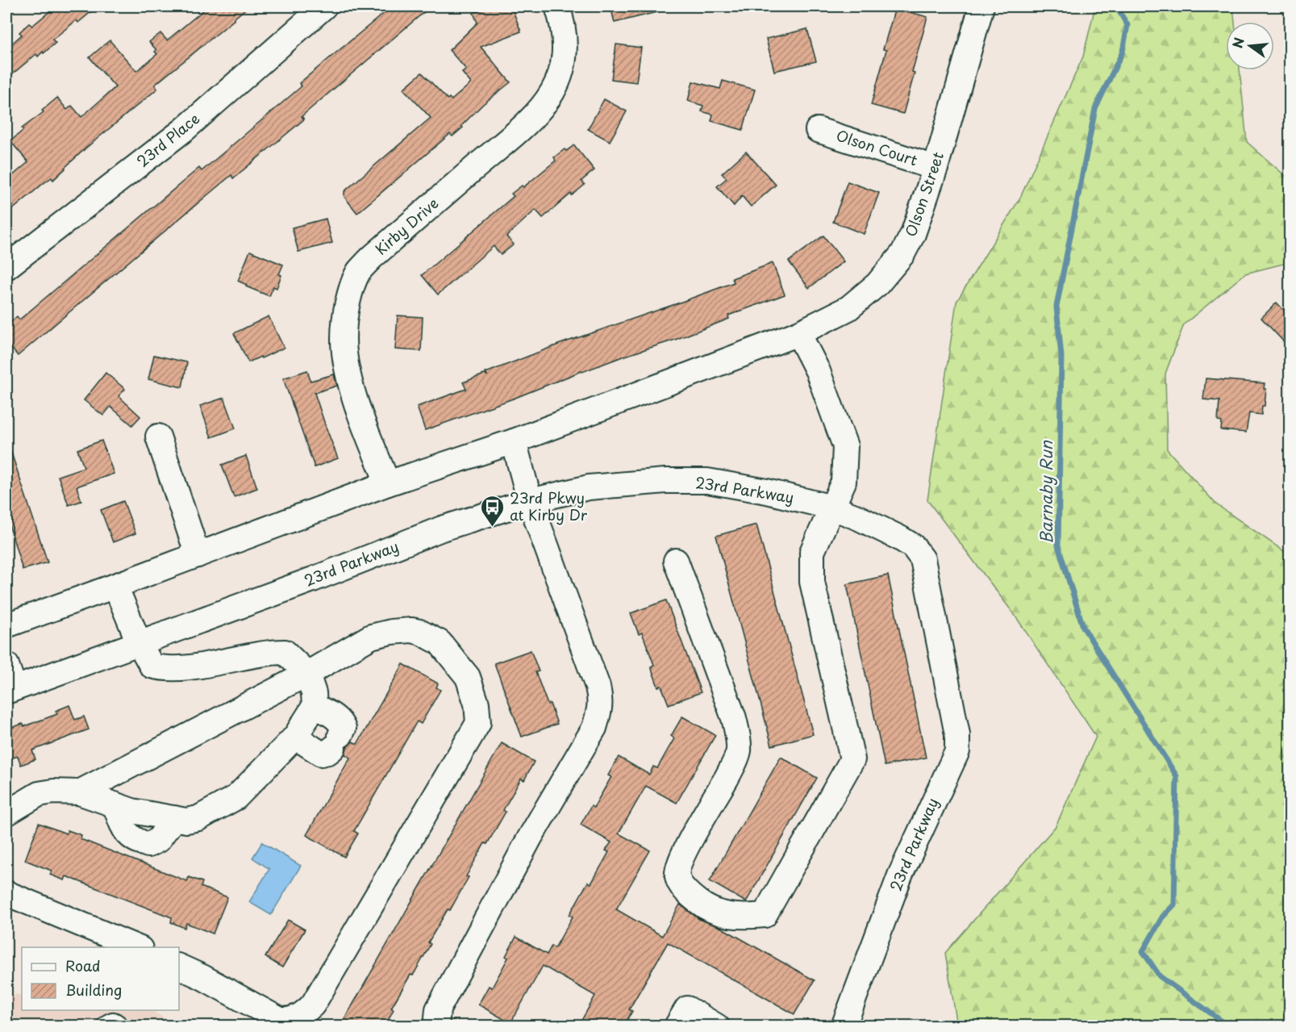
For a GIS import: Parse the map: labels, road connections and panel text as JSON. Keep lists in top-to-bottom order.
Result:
{
  "streets": {
    "street": [
      "23rd Place",
      "Olson Court",
      "Olson Street",
      "Kirby Drive",
      "23rd Parkway"
    ]
  },
  "crossings": [
    ["Olson Court", "Olson Street"]
  ],
  "water": ["Barnaby Run"],
  "places": {
    "bus stop": ["23rd Pkwy at Kirby Dr"]
  },
  "legend": ["Road", "Building"],
  "north": "left"
}
